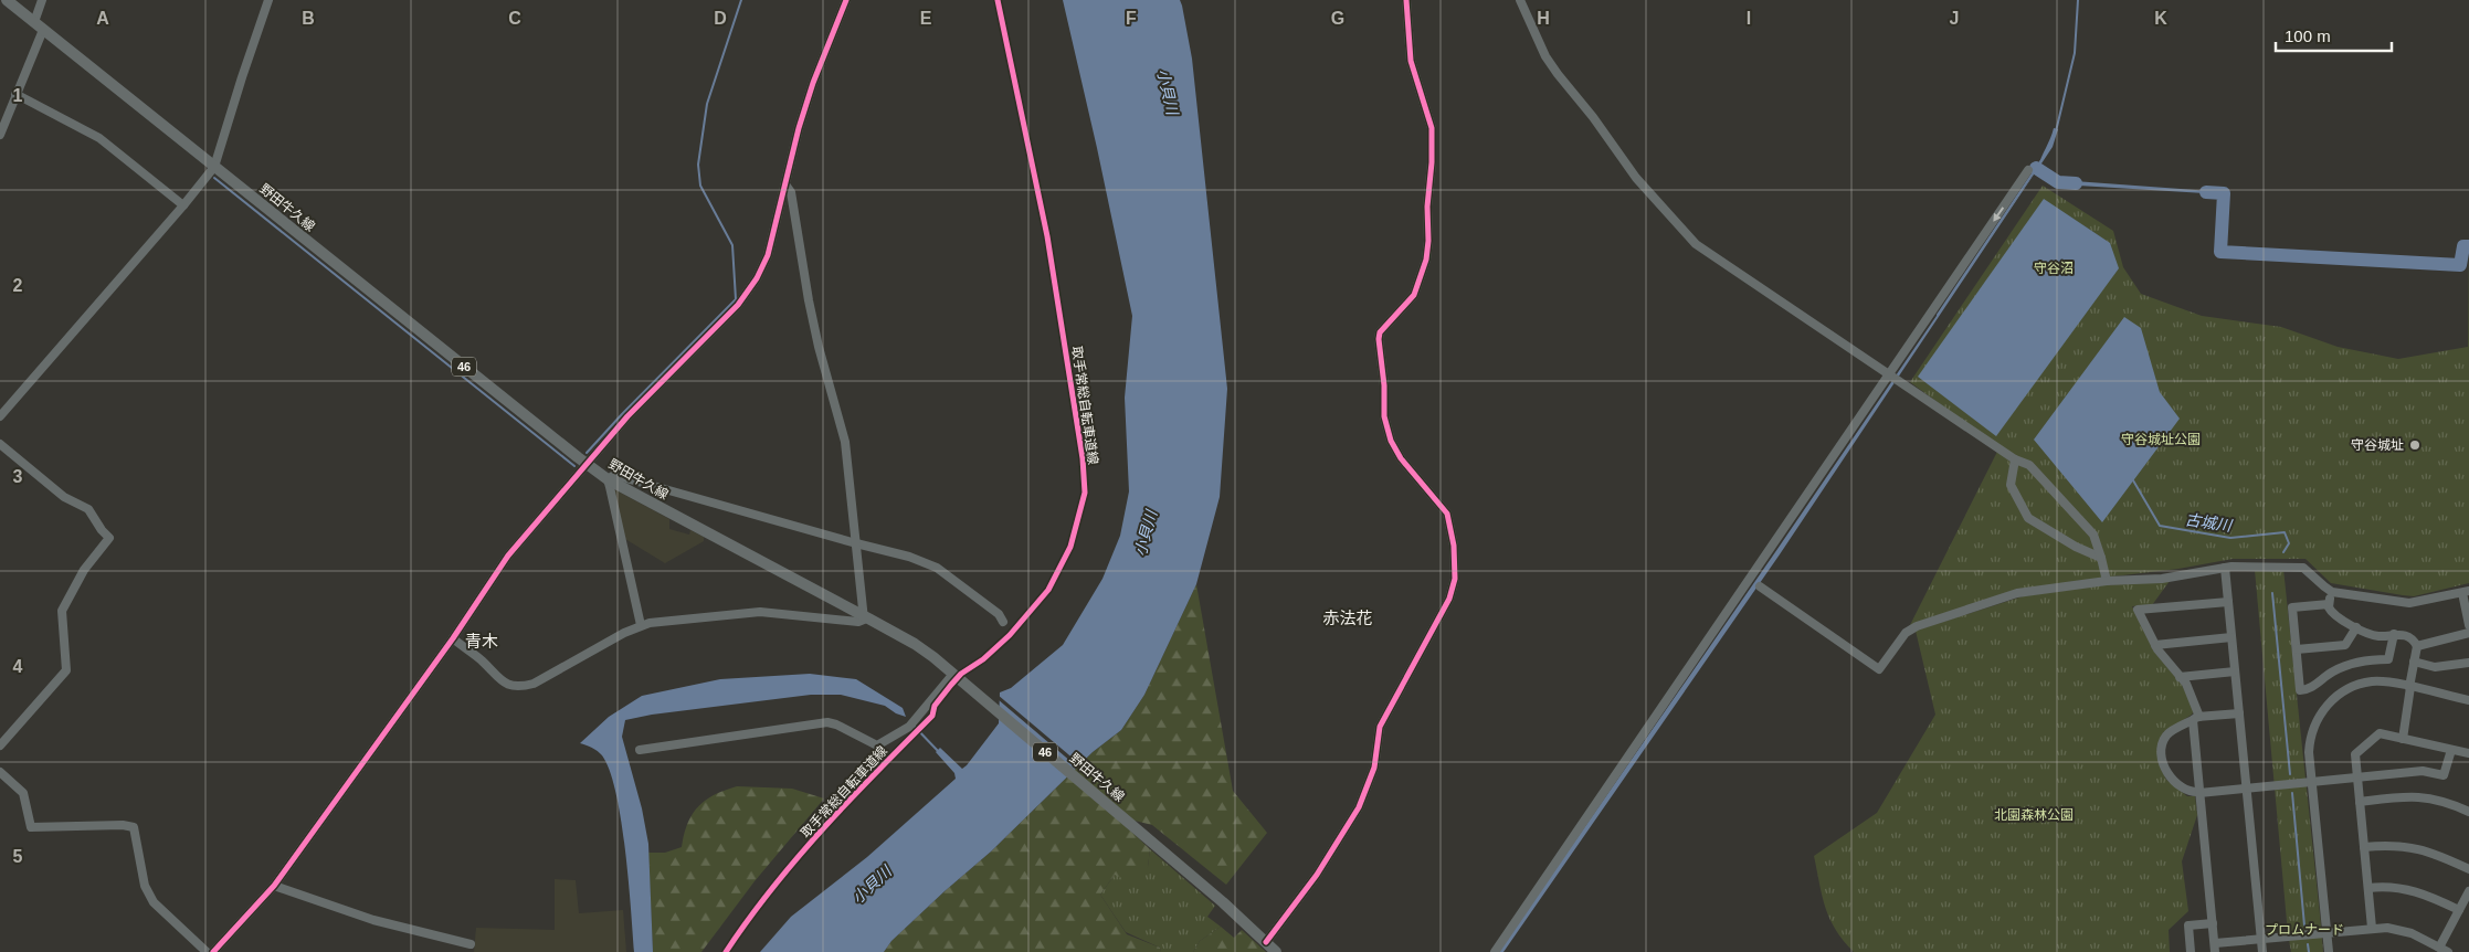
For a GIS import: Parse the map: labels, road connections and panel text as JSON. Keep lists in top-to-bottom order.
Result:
{
  "streets": {
    "main road": ["野田牛久線", "46"],
    "cycle path": ["取手常総自転車道線"]
  },
  "districts": ["赤法花", "青木"],
  "water": ["小貝川", "古城川"],
  "parks": [
    "守谷沼",
    "守谷城址公園",
    "北園森林公園",
    "プロムナード"
  ],
  "places": ["守谷城址"],
  "scale_bar": "100 m",
  "grid": {
    "columns": [
      "A",
      "B",
      "C",
      "D",
      "E",
      "F",
      "G",
      "H",
      "I",
      "J",
      "K"
    ],
    "rows": [
      "1",
      "2",
      "3",
      "4",
      "5"
    ]
  }
}
